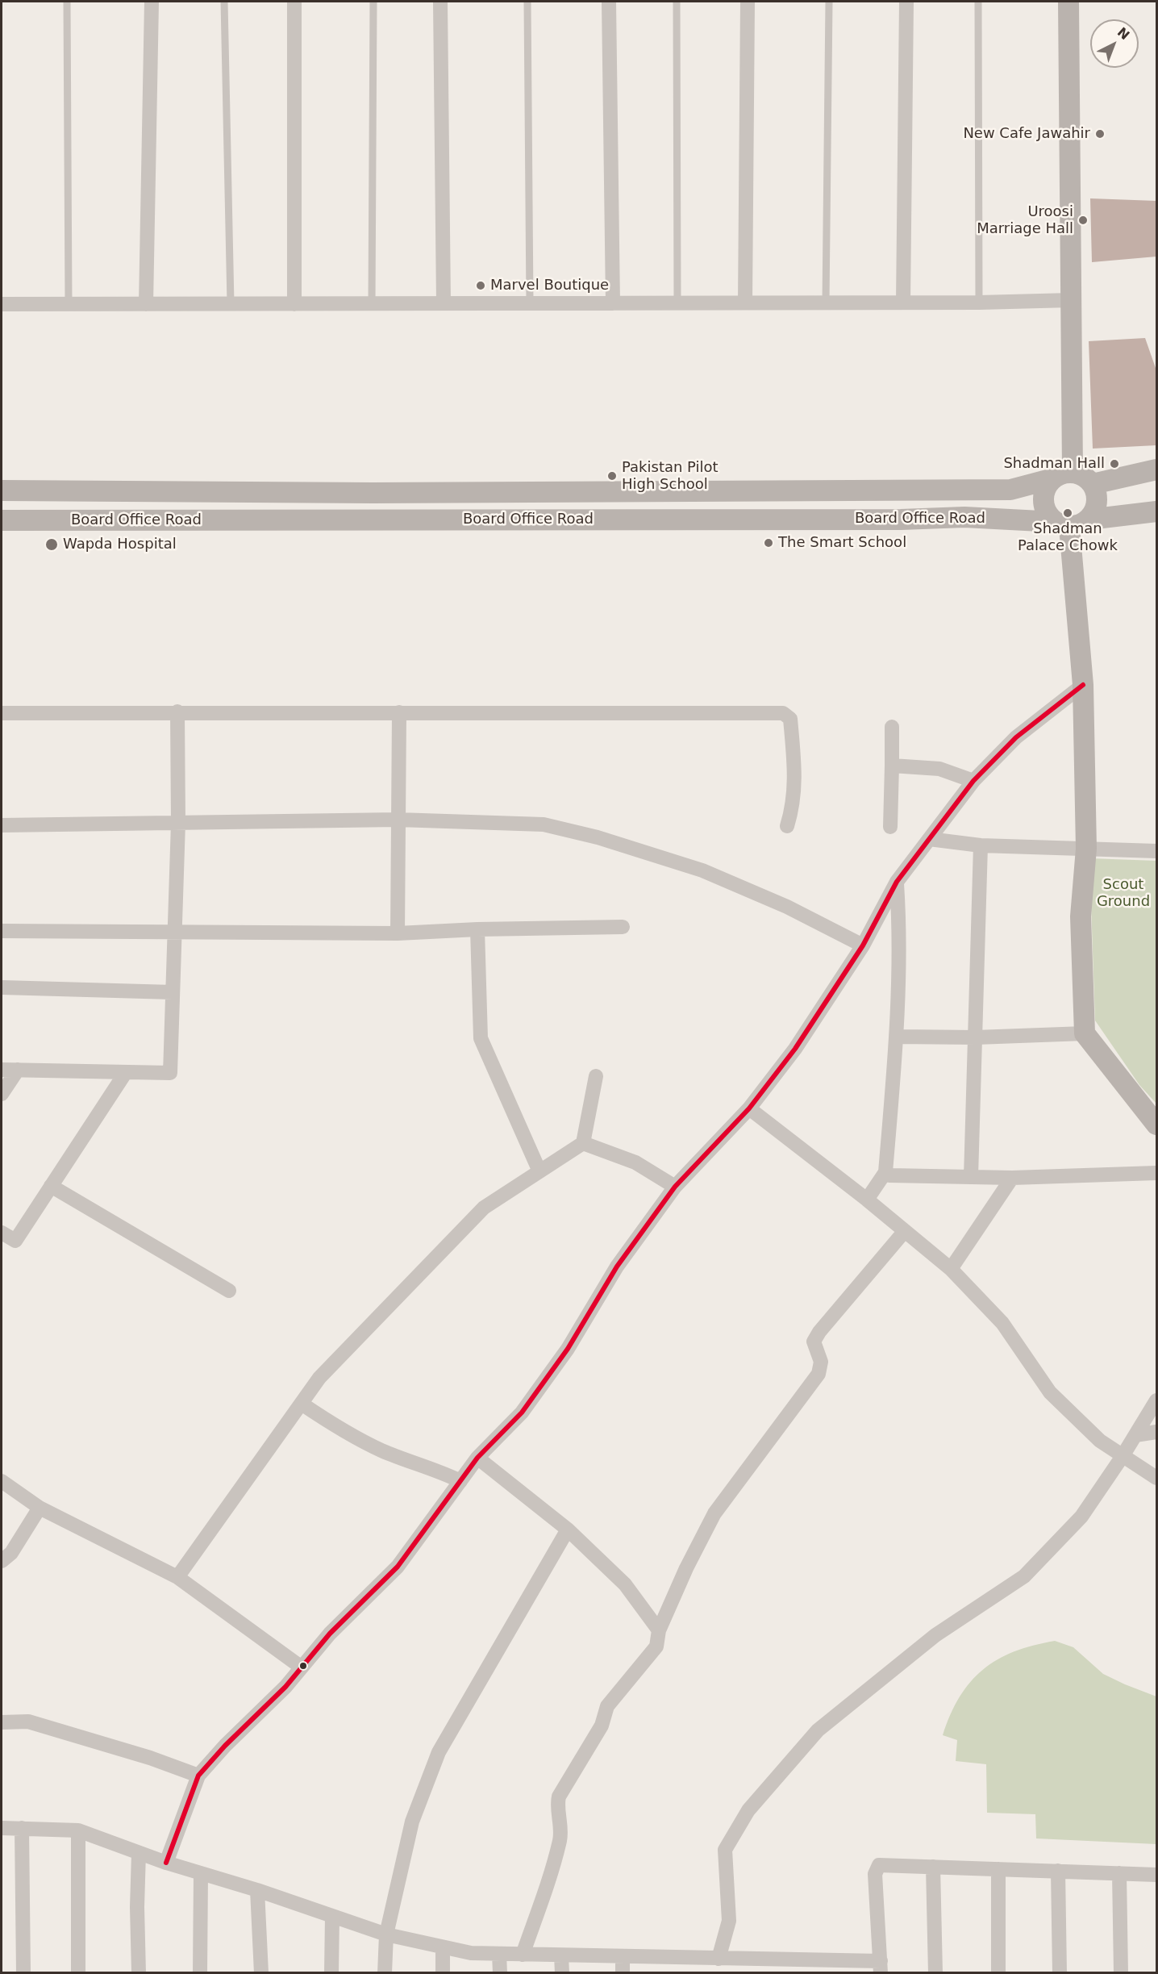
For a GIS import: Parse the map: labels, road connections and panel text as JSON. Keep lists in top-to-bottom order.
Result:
{
  "streets": {
    "street": ["Board Office Road"]
  },
  "parks": ["Scout Ground"],
  "places": [
    "New Cafe Jawahir",
    "Uroosi Marriage Hall",
    "Marvel Boutique",
    "Shadman Hall",
    "Pakistan Pilot High School",
    "Shadman Palace Chowk",
    "The Smart School",
    "Wapda Hospital"
  ],
  "north": "top right"
}
